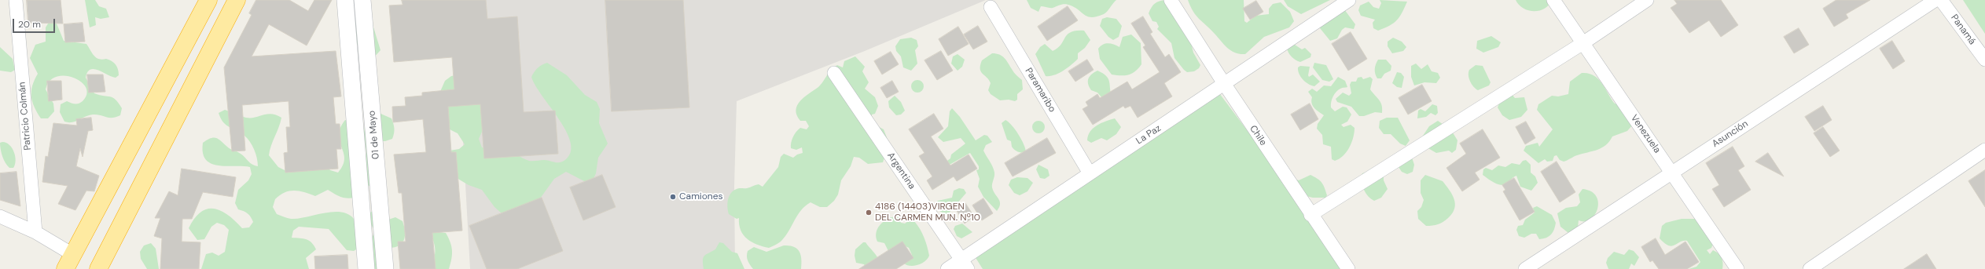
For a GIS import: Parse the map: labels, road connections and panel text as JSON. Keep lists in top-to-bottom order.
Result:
{
  "streets": {
    "street": [
      "Panamá",
      "Paramaribo",
      "Patricio Colmán",
      "Venezuela",
      "Asunción",
      "01 de Mayo",
      "La Paz",
      "Chile",
      "Argentina"
    ]
  },
  "crossings": [
    ["Paramaribo", "La Paz"],
    ["Venezuela", "Asunción"],
    ["La Paz", "Chile"],
    ["La Paz", "Argentina"]
  ],
  "places": ["Camiones", "4186 (14403)VIRGEN DEL CARMEN MUN. Nº10"],
  "scale_bar": "20 m"
}
